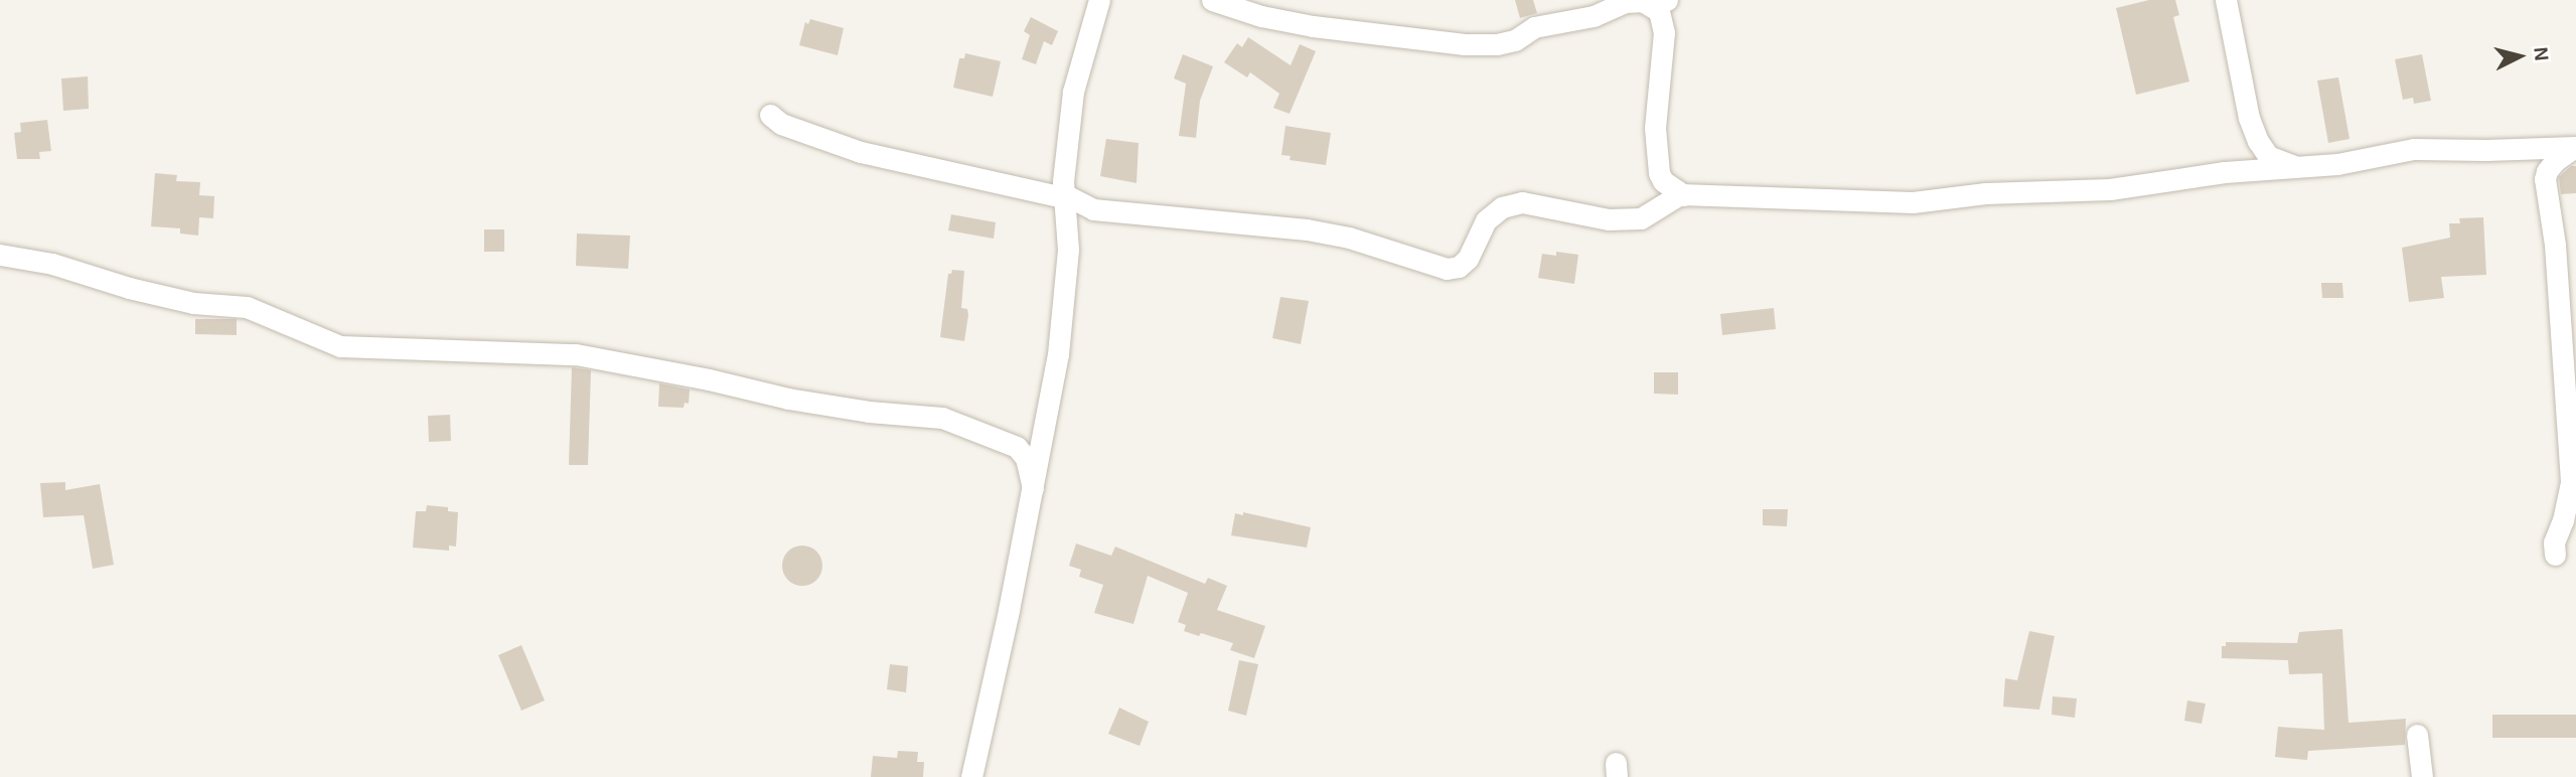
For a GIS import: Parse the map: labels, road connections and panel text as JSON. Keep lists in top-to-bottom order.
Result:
{
  "north": "right"
}
